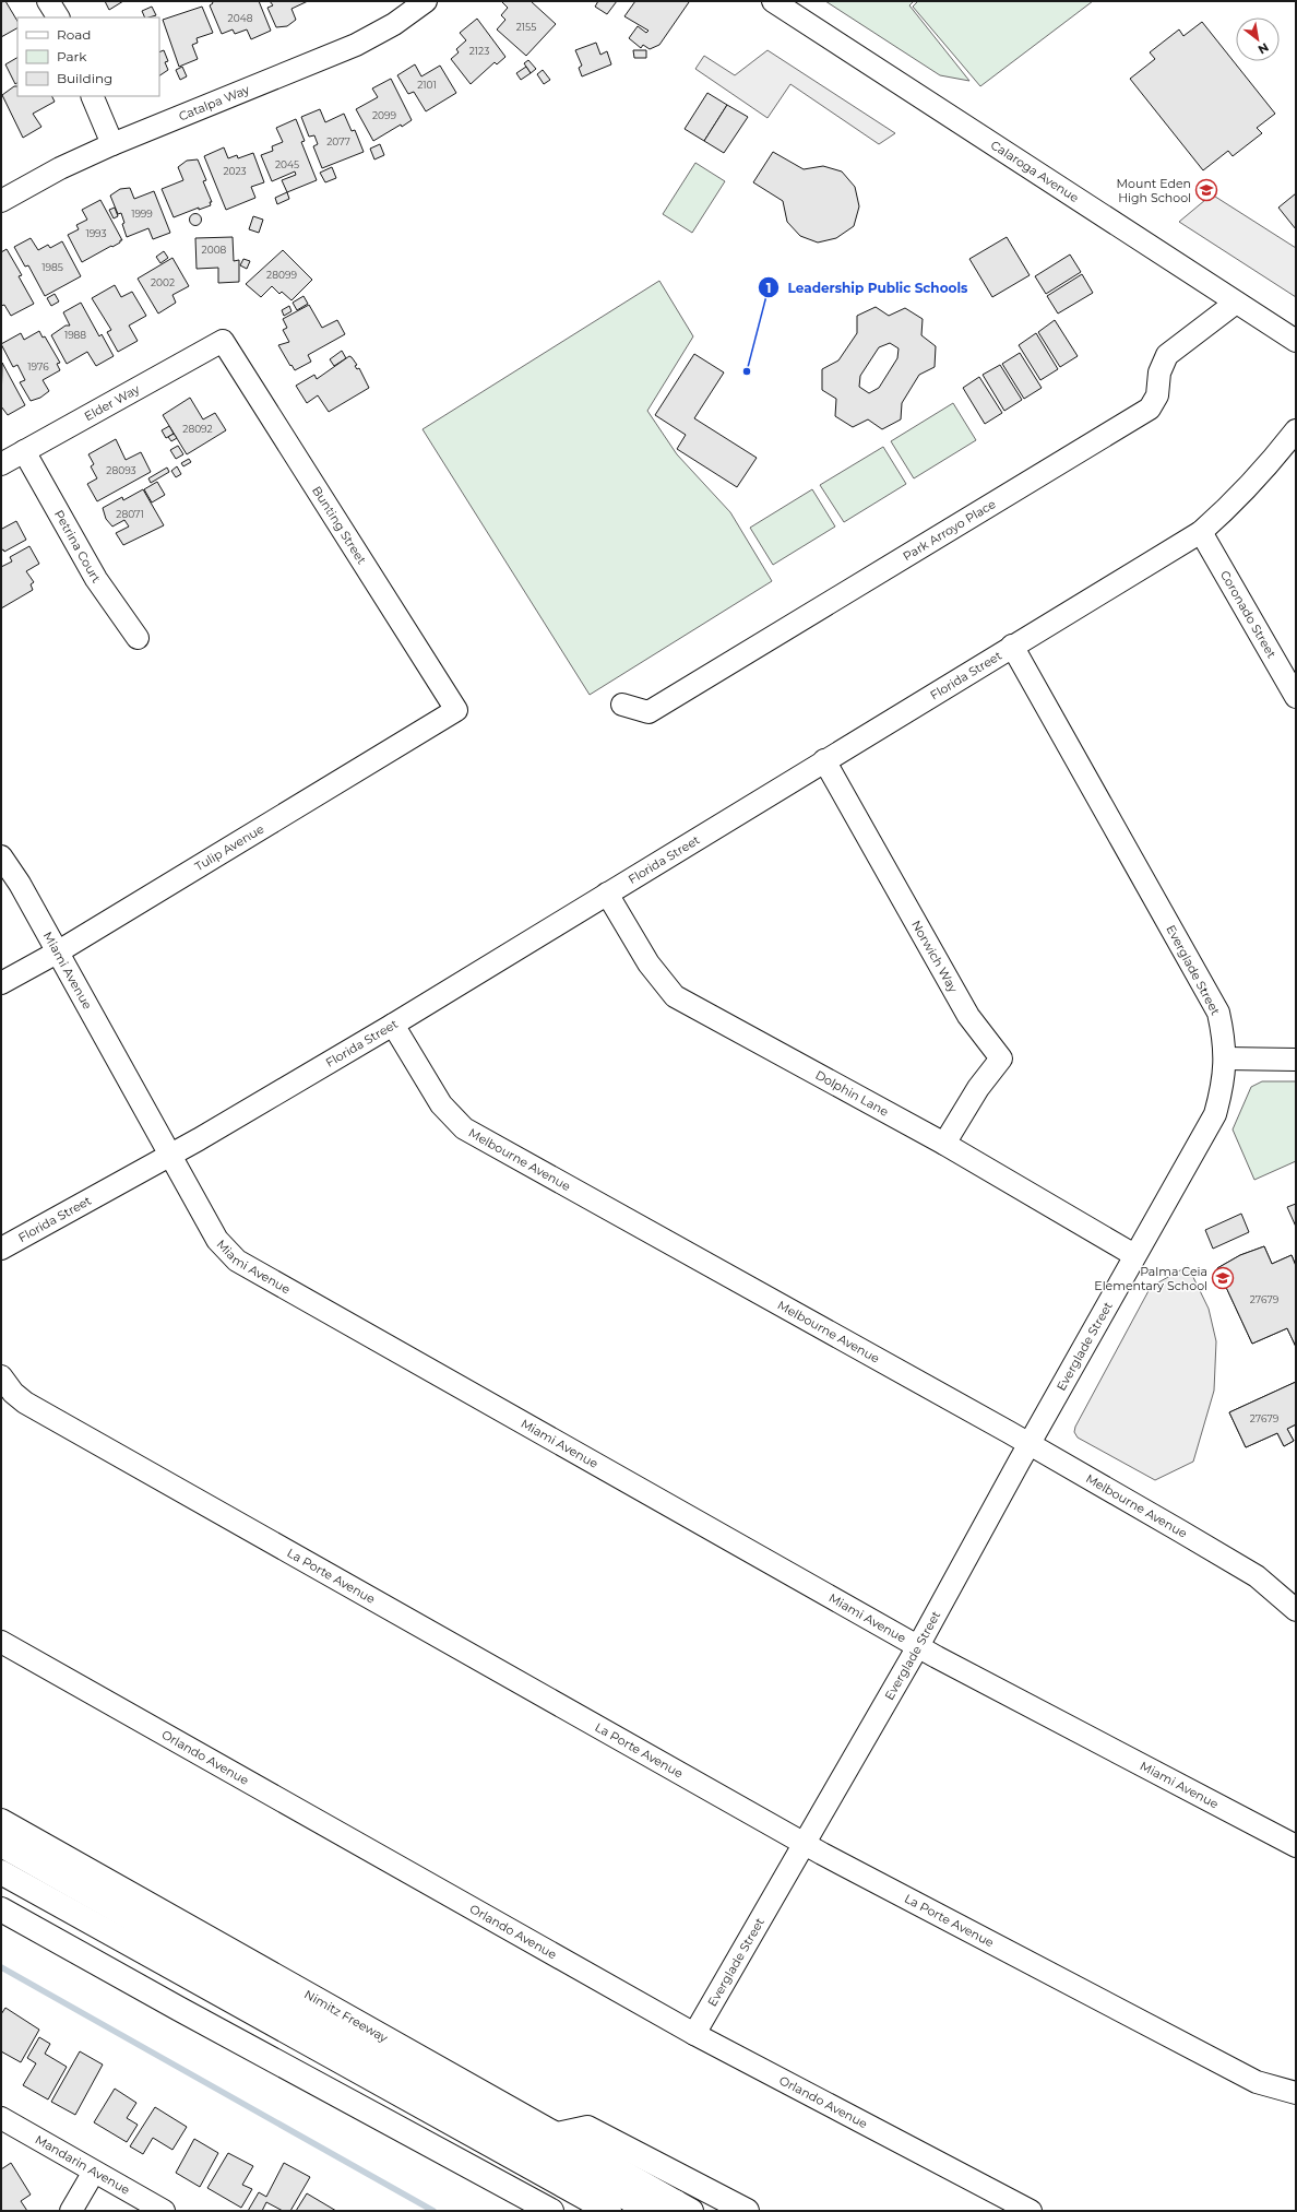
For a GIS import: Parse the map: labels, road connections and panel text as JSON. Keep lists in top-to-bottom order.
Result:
{
  "streets": {
    "highway": ["Nimitz Freeway"],
    "street": [
      "Catalpa Way",
      "Calaroga Avenue",
      "Elder Way",
      "Bunting Street",
      "Park Arroyo Place",
      "Petrina Court",
      "Coronado Street",
      "Florida Street",
      "Tulip Avenue",
      "Norwich Way",
      "Everglade Street",
      "Miami Avenue",
      "Dolphin Lane",
      "Melbourne Avenue",
      "La Porte Avenue",
      "Orlando Avenue",
      "Mandarin Avenue"
    ]
  },
  "crossings": [
    ["Calaroga Avenue", "Park Arroyo Place"],
    ["Elder Way", "Bunting Street"],
    ["Elder Way", "Petrina Court"],
    ["Bunting Street", "Tulip Avenue"],
    ["Coronado Street", "Florida Street"],
    ["Florida Street", "Norwich Way"],
    ["Florida Street", "Everglade Street"],
    ["Florida Street", "Miami Avenue"],
    ["Florida Street", "Dolphin Lane"],
    ["Florida Street", "Melbourne Avenue"],
    ["Tulip Avenue", "Miami Avenue"],
    ["Norwich Way", "Dolphin Lane"],
    ["Everglade Street", "Miami Avenue"],
    ["Everglade Street", "Dolphin Lane"],
    ["Everglade Street", "Melbourne Avenue"],
    ["Everglade Street", "La Porte Avenue"],
    ["Everglade Street", "Orlando Avenue"]
  ],
  "places": {
    "school or university": ["Mount Eden High School", "Palma Ceia Elementary School"],
    "other": ["Leadership Public Schools"]
  },
  "house_numbers": [
    "2048",
    "2155",
    "2123",
    "2101",
    "2099",
    "2077",
    "2045",
    "2023",
    "1999",
    "1993",
    "2008",
    "1985",
    "28099",
    "2002",
    "1988",
    "1976",
    "28092",
    "28093",
    "28071",
    "27679",
    "27679"
  ],
  "legend": ["Road", "Park", "Building"],
  "north": "bottom right"
}
